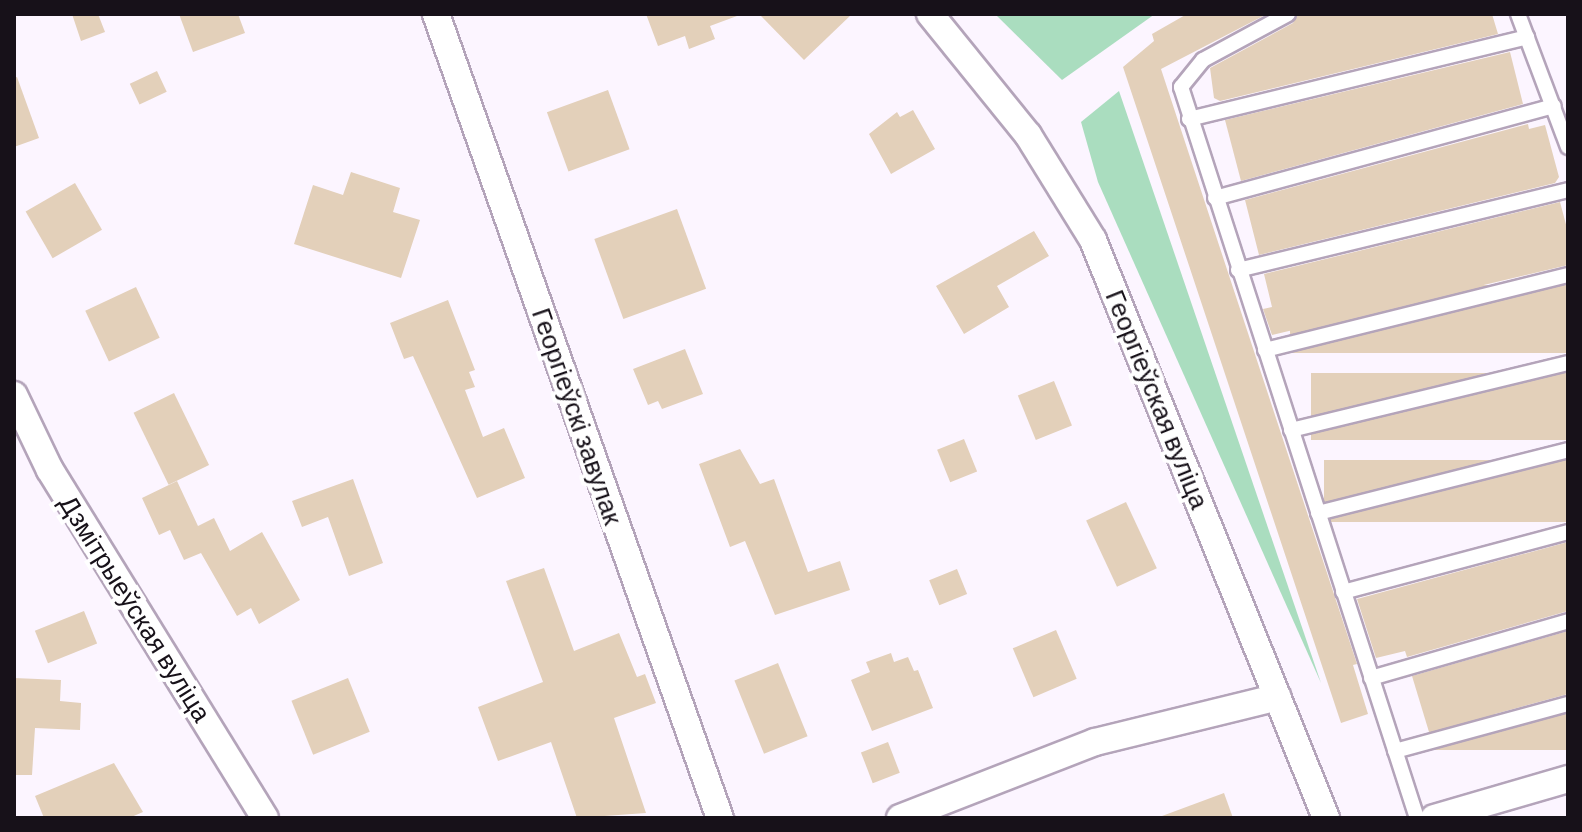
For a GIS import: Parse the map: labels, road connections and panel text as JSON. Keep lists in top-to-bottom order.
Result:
{
  "streets": {
    "street": ["Георгіеўская вуліца", "Георгіеўскі завулак", "Дзмітрыеўская вуліца"]
  }
}
